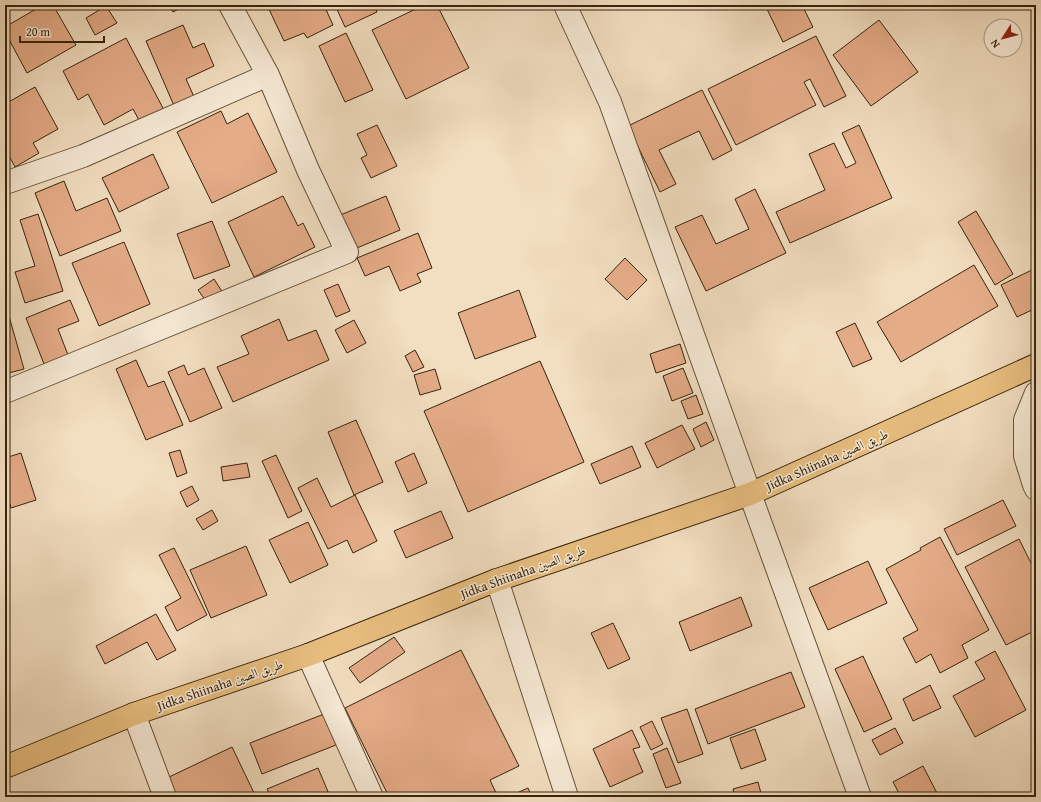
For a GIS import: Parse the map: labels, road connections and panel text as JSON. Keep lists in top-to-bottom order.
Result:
{
  "streets": {
    "main road": ["Jidka Shiinaha طريق الصين"]
  },
  "scale_bar": "20 m",
  "north": "bottom left"
}
